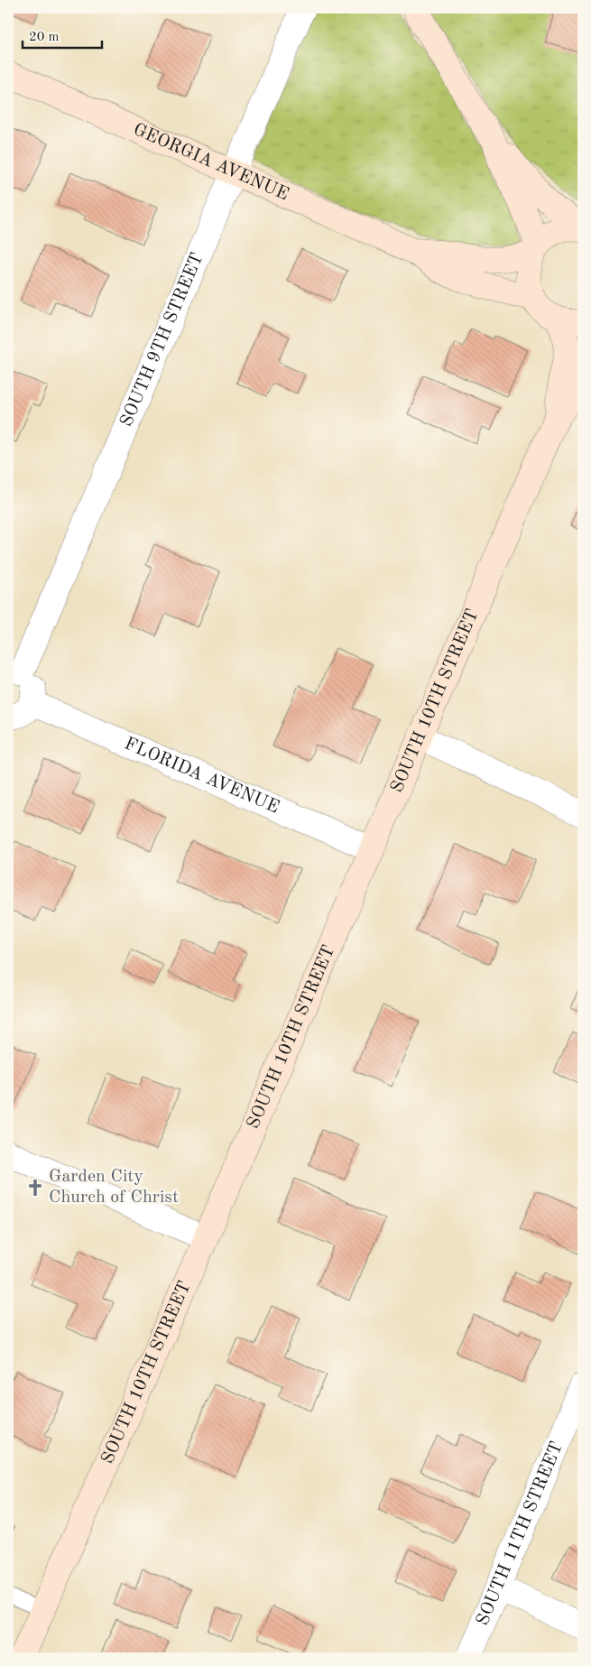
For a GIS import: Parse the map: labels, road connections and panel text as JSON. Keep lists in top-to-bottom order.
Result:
{
  "streets": {
    "street": [
      "GEORGIA AVENUE",
      "SOUTH 9TH STREET",
      "SOUTH 10TH STREET",
      "FLORIDA AVENUE",
      "SOUTH 11TH STREET"
    ]
  },
  "crossings": [
    ["GEORGIA AVENUE", "SOUTH 9TH STREET"],
    ["SOUTH 10TH STREET", "FLORIDA AVENUE"]
  ],
  "places": {
    "church": ["Garden City Church of Christ"]
  },
  "scale_bar": "20 m"
}
